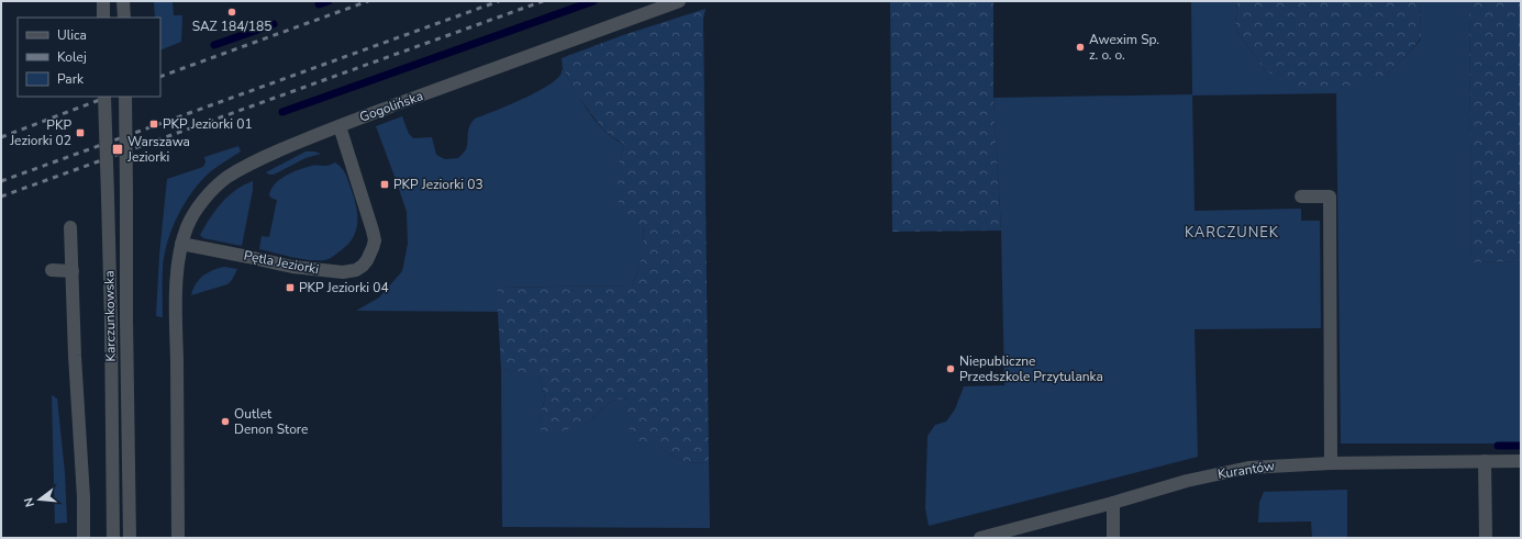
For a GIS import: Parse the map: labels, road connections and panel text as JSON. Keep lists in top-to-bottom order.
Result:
{
  "streets": {
    "street": [
      "Gogolińska",
      "Pętla Jeziorki",
      "Karczunkowska",
      "Kurantów"
    ]
  },
  "crossings": [
    ["Gogolińska", "Pętla Jeziorki"]
  ],
  "districts": ["KARCZUNEK"],
  "places": {
    "other": [
      "SAZ 184/185",
      "Awexim Sp. z. o. o.",
      "Niepubliczne Przedszkole Przytulanka",
      "Outlet Denon Store"
    ],
    "transit": [
      "PKP Jeziorki 01",
      "PKP Jeziorki 02",
      "Warszawa Jeziorki",
      "PKP Jeziorki 03",
      "PKP Jeziorki 04"
    ]
  },
  "legend": ["Ulica", "Kolej", "Park"],
  "north": "left"
}
